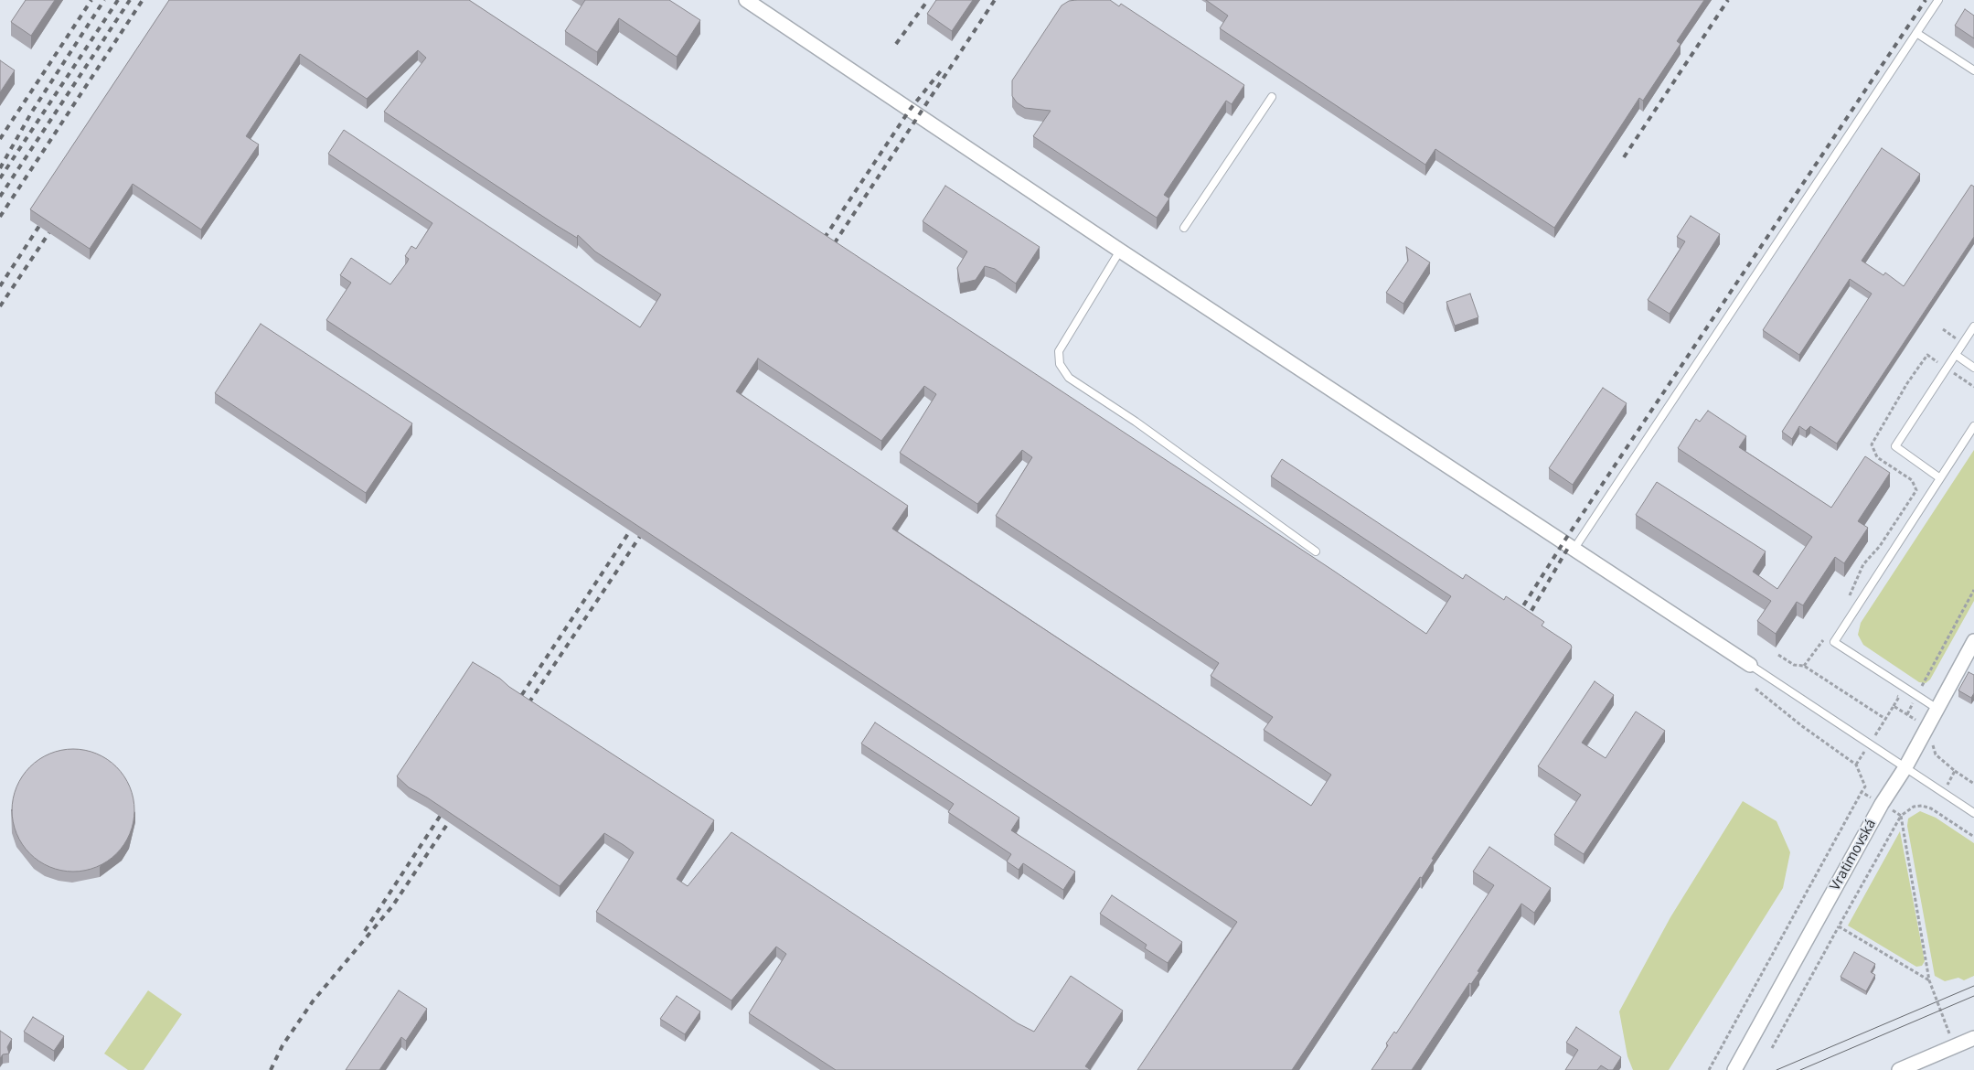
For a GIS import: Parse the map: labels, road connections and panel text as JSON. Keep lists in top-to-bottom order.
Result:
{
  "streets": {
    "street": ["Vratimovská"]
  }
}
